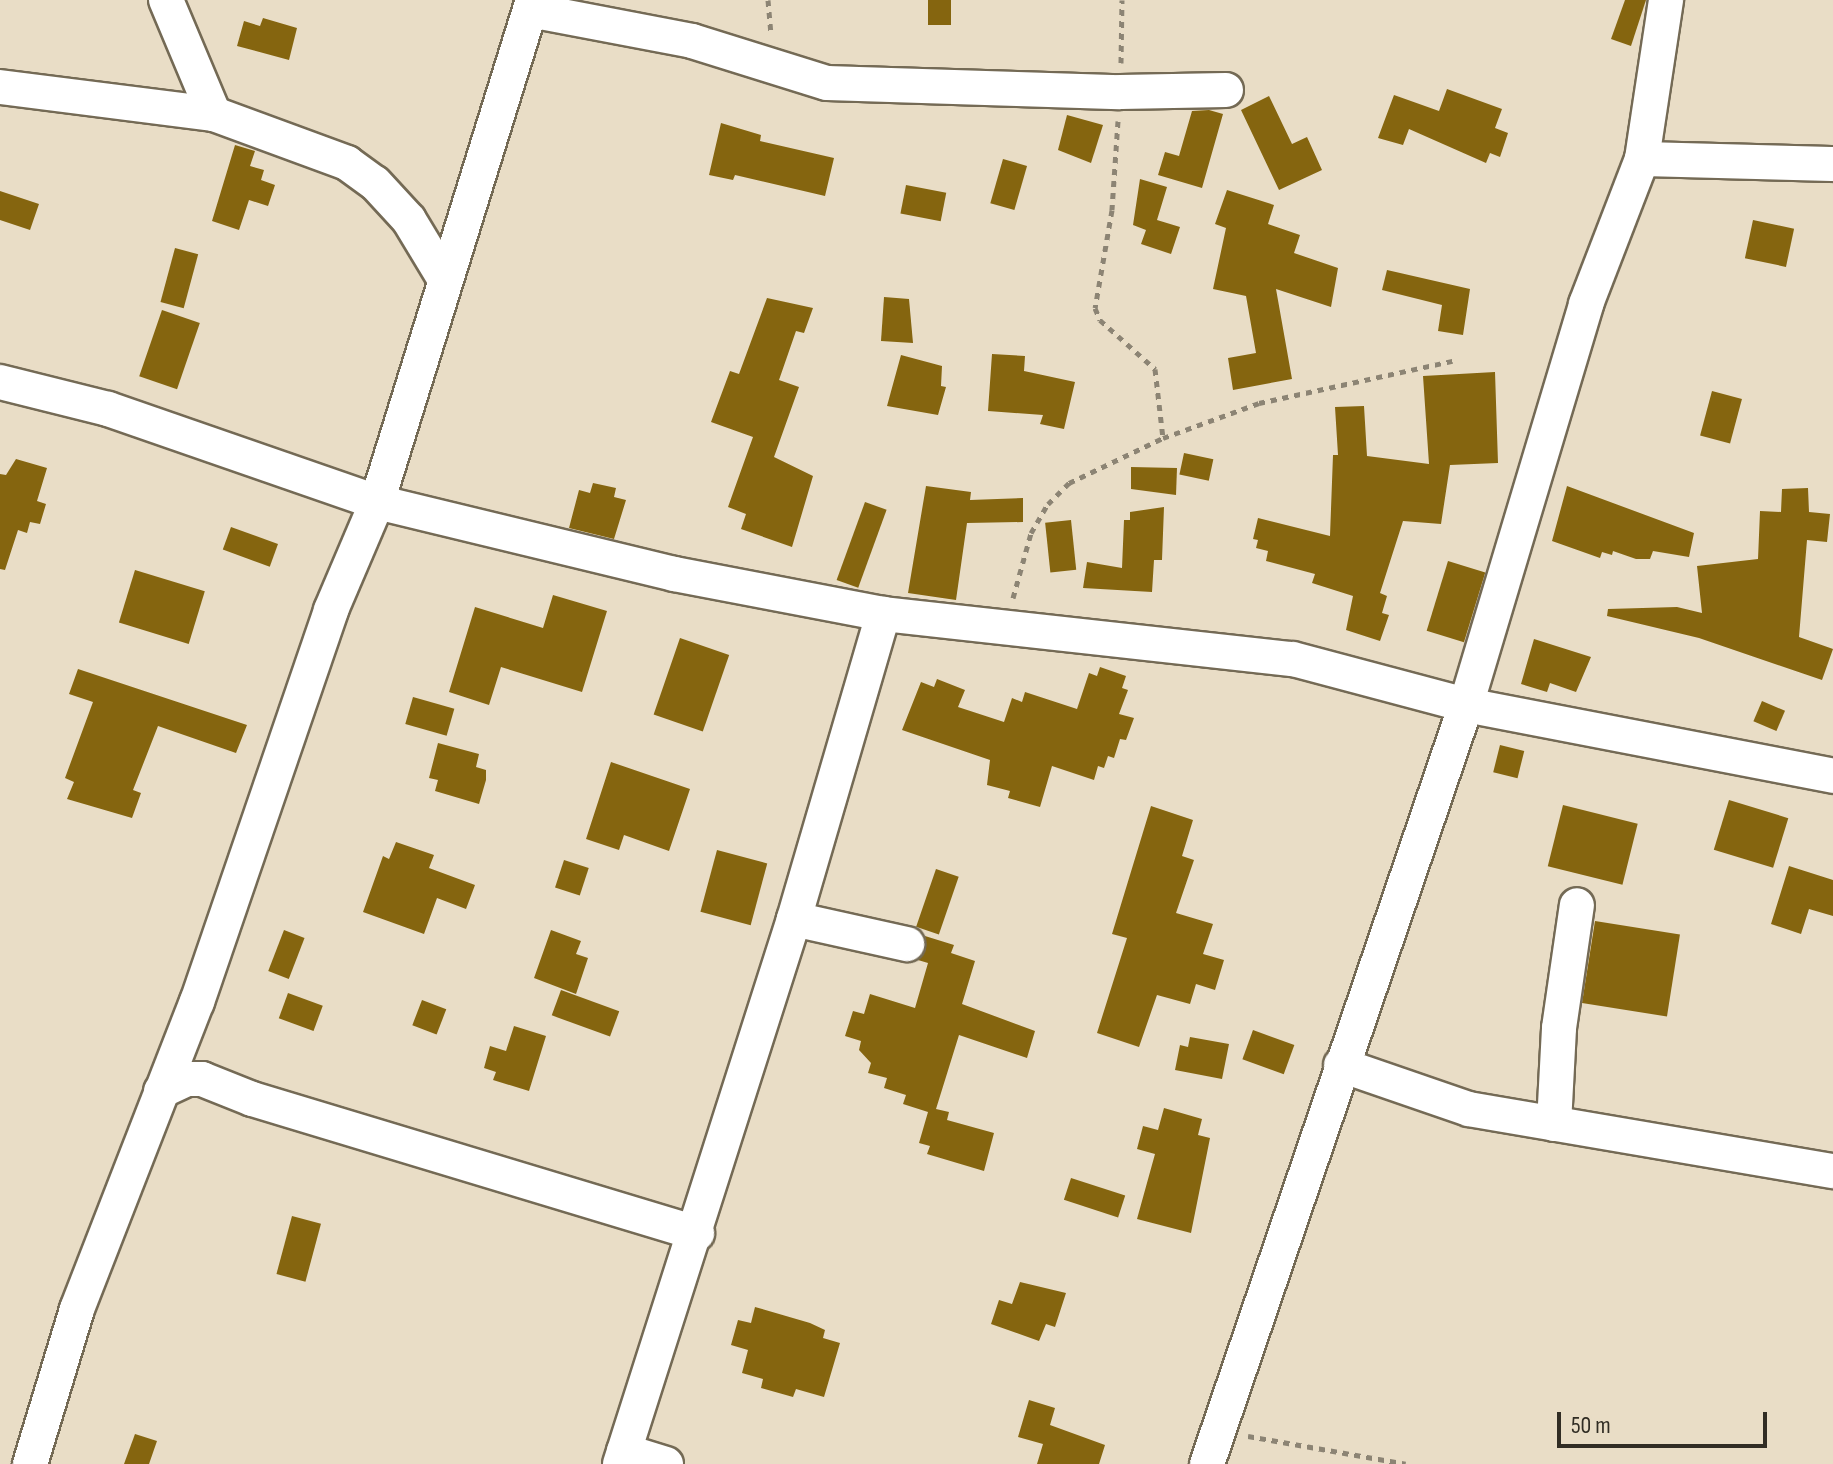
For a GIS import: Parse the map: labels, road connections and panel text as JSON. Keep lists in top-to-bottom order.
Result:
{
  "scale_bar": "50 m"
}
